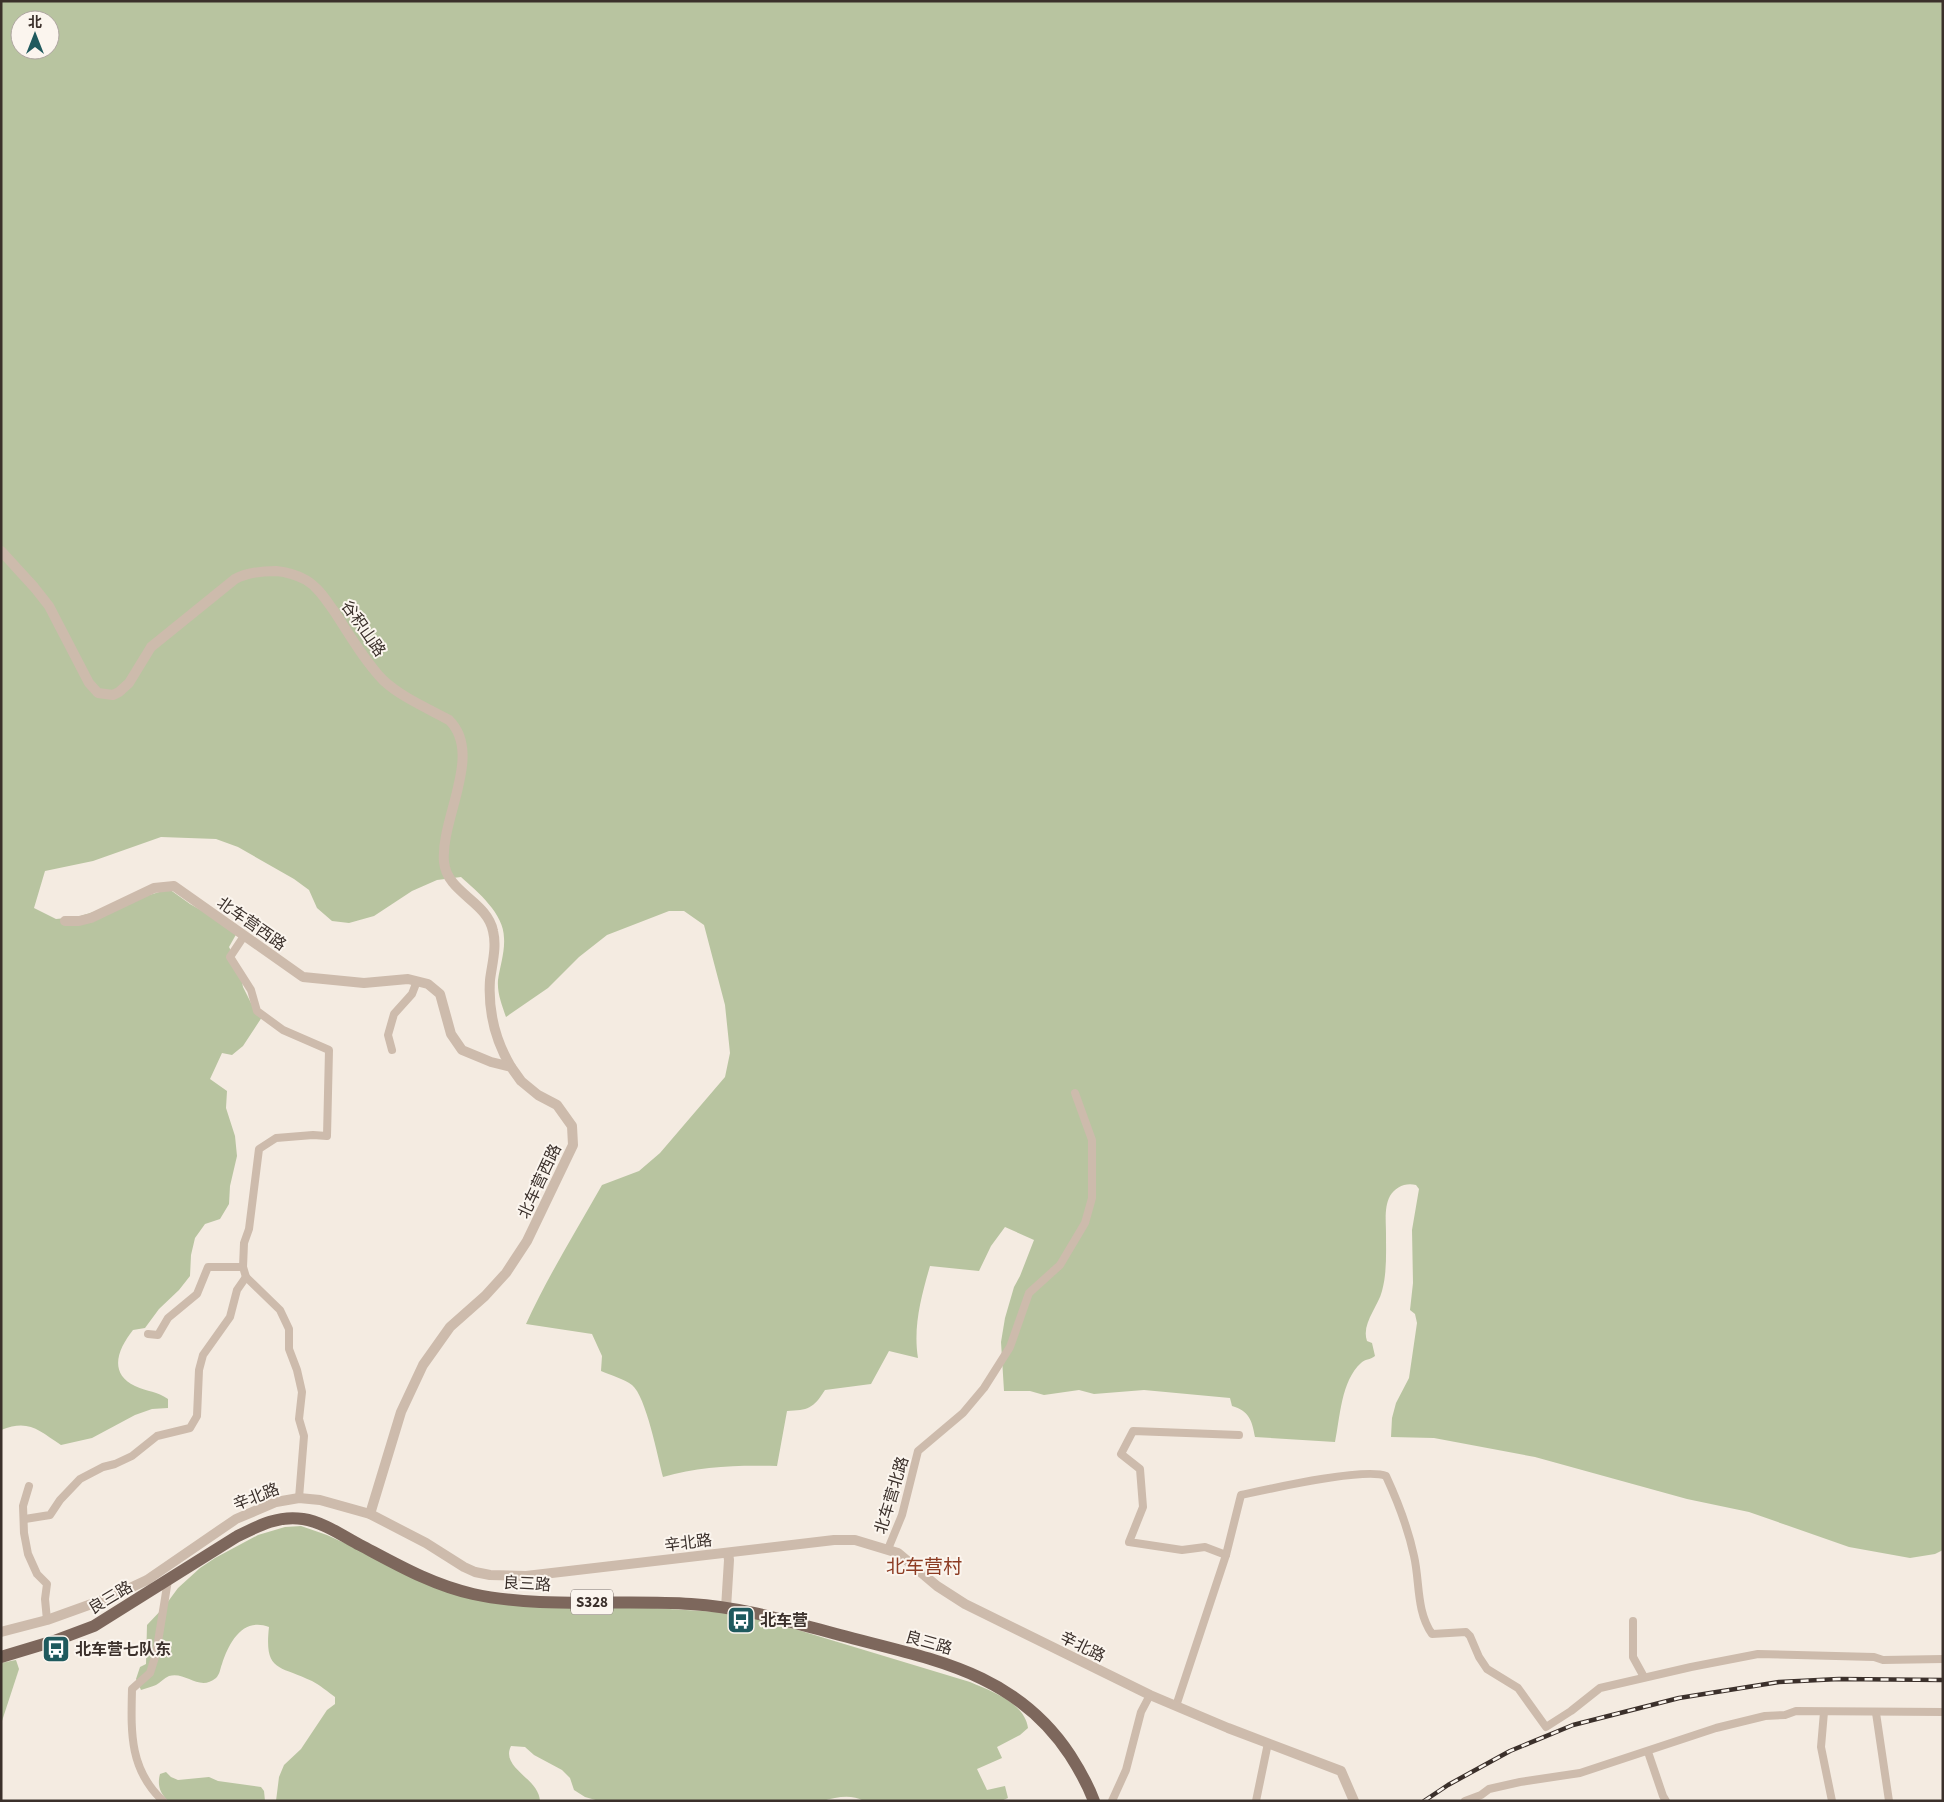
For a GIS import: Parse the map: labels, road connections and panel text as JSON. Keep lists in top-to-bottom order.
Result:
{
  "streets": {
    "main road": ["良三路", "S328"],
    "street": [
      "谷积山路",
      "北车营西路",
      "北车营北路",
      "辛北路"
    ]
  },
  "crossings": [
    ["谷积山路", "北车营西路"],
    ["北车营西路", "辛北路"],
    ["北车营北路", "辛北路"]
  ],
  "districts": ["北车营村"],
  "places": {
    "bus stop": ["北车营", "北车营七队东"]
  },
  "north": "top"
}
